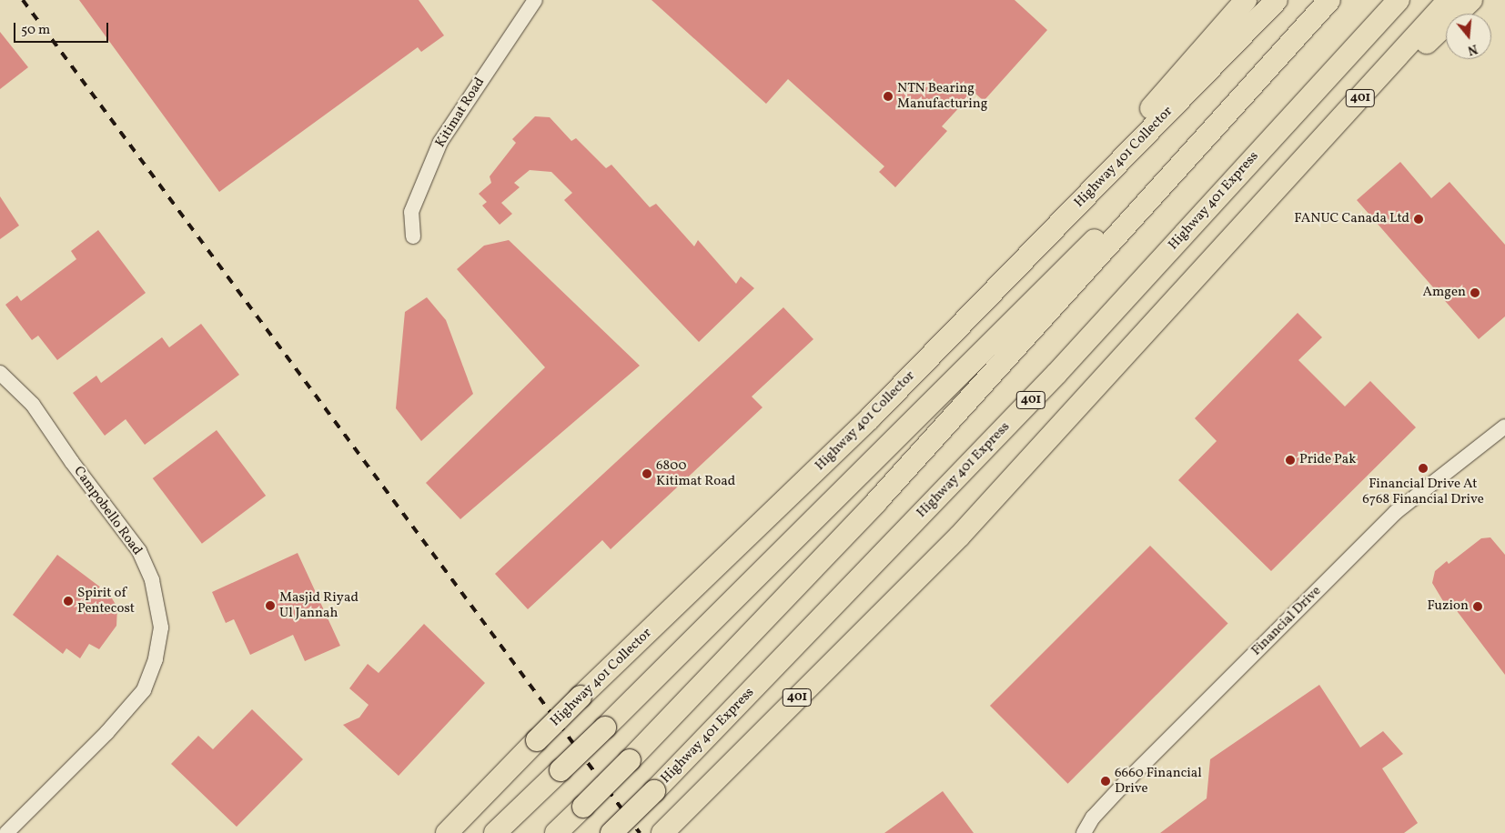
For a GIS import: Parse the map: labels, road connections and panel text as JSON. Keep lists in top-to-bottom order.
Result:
{
  "streets": {
    "highway": ["401", "Highway 401 Collector", "Highway 401 Express"],
    "street": ["Kitimat Road", "Campobello Road", "Financial Drive"]
  },
  "places": [
    "NTN Bearing Manufacturing",
    "FANUC Canada Ltd",
    "Amgen",
    "Pride Pak",
    "Financial Drive At 6768 Financial Drive",
    "6800 Kitimat Road",
    "Spirit of Pentecost",
    "Masjid Riyad Ul Jannah",
    "Fuzion",
    "6660 Financial Drive"
  ],
  "scale_bar": "50 m",
  "north": "bottom"
}
